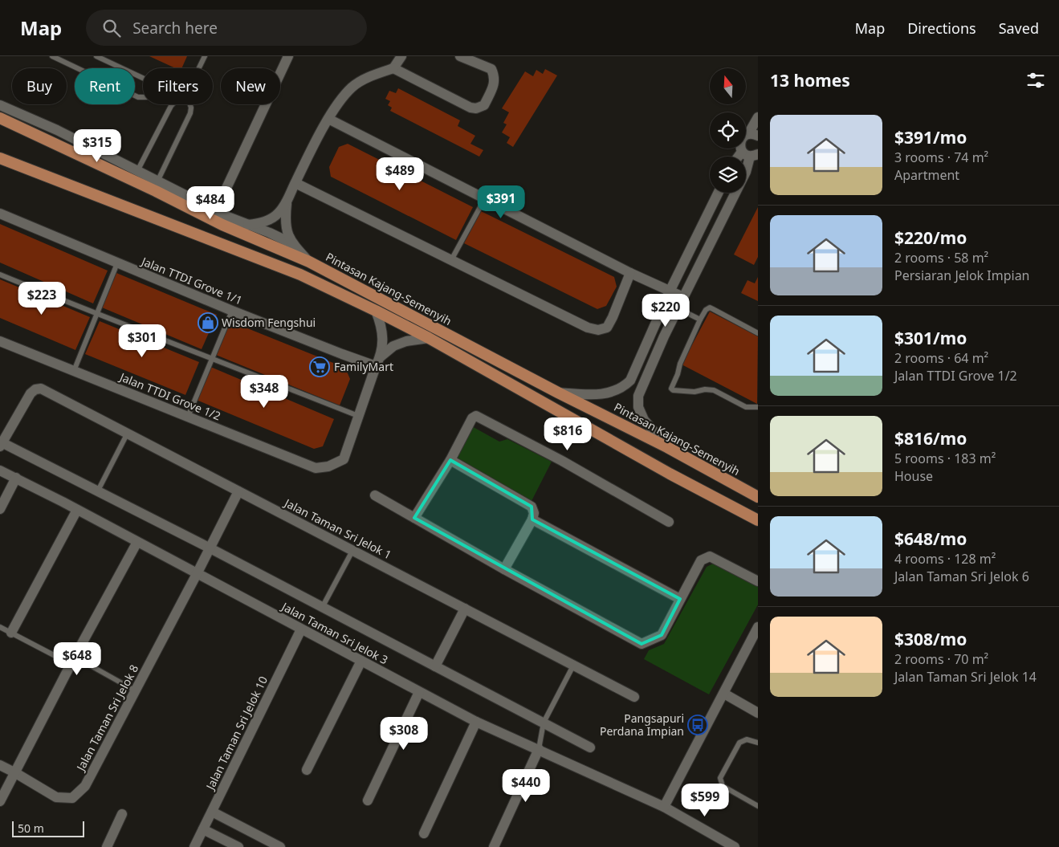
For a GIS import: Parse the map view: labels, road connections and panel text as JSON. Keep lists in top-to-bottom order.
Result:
{
  "streets": {
    "highway": ["Pintasan Kajang-Semenyih"],
    "street": [
      "Jalan TTDI Grove 1/1",
      "Jalan TTDI Grove 1/2",
      "Jalan Taman Sri Jelok 1",
      "Jalan Taman Sri Jelok 3",
      "Jalan Taman Sri Jelok 8",
      "Jalan Taman Sri Jelok 10"
    ]
  },
  "crossings": [
    ["Jalan TTDI Grove 1/1", "Jalan TTDI Grove 1/2"],
    ["Jalan Taman Sri Jelok 1", "Jalan Taman Sri Jelok 3"],
    ["Jalan Taman Sri Jelok 1", "Jalan Taman Sri Jelok 8"],
    ["Jalan Taman Sri Jelok 3", "Jalan Taman Sri Jelok 8"],
    ["Jalan Taman Sri Jelok 3", "Jalan Taman Sri Jelok 10"]
  ],
  "places": {
    "shop": ["Wisdom Fengshui"],
    "supermarket": ["FamilyMart"],
    "bus stop": ["Pangsapuri Perdana Impian"]
  },
  "scale_bar": "50 m",
  "north": "top",
  "page": {
    "header": "Map",
    "search": "Search here",
    "nav": ["Map", "Directions", "Saved"],
    "heading": "13 homes",
    "chip": [
      "Buy",
      "Rent",
      "Filters",
      "New"
    ],
    "list": [
      {
        "name": "$391/mo",
        "note": "3 rooms · 74 m² · Apartment"
      },
      {
        "name": "$220/mo",
        "note": "2 rooms · 58 m² · Persiaran Jelok Impian"
      },
      {
        "name": "$301/mo",
        "note": "2 rooms · 64 m² · Jalan TTDI Grove 1/2"
      },
      {
        "name": "$816/mo",
        "note": "5 rooms · 183 m² · House"
      },
      {
        "name": "$648/mo",
        "note": "4 rooms · 128 m² · Jalan Taman Sri Jelok 6"
      },
      {
        "name": "$308/mo",
        "note": "2 rooms · 70 m² · Jalan Taman Sri Jelok 14"
      }
    ],
    "price": [
      "$315",
      "$489",
      "$391",
      "$484",
      "$223",
      "$220",
      "$301",
      "$348",
      "$816",
      "$648",
      "$308",
      "$440",
      "$599"
    ],
    "scale": "50 m"
  }
}
